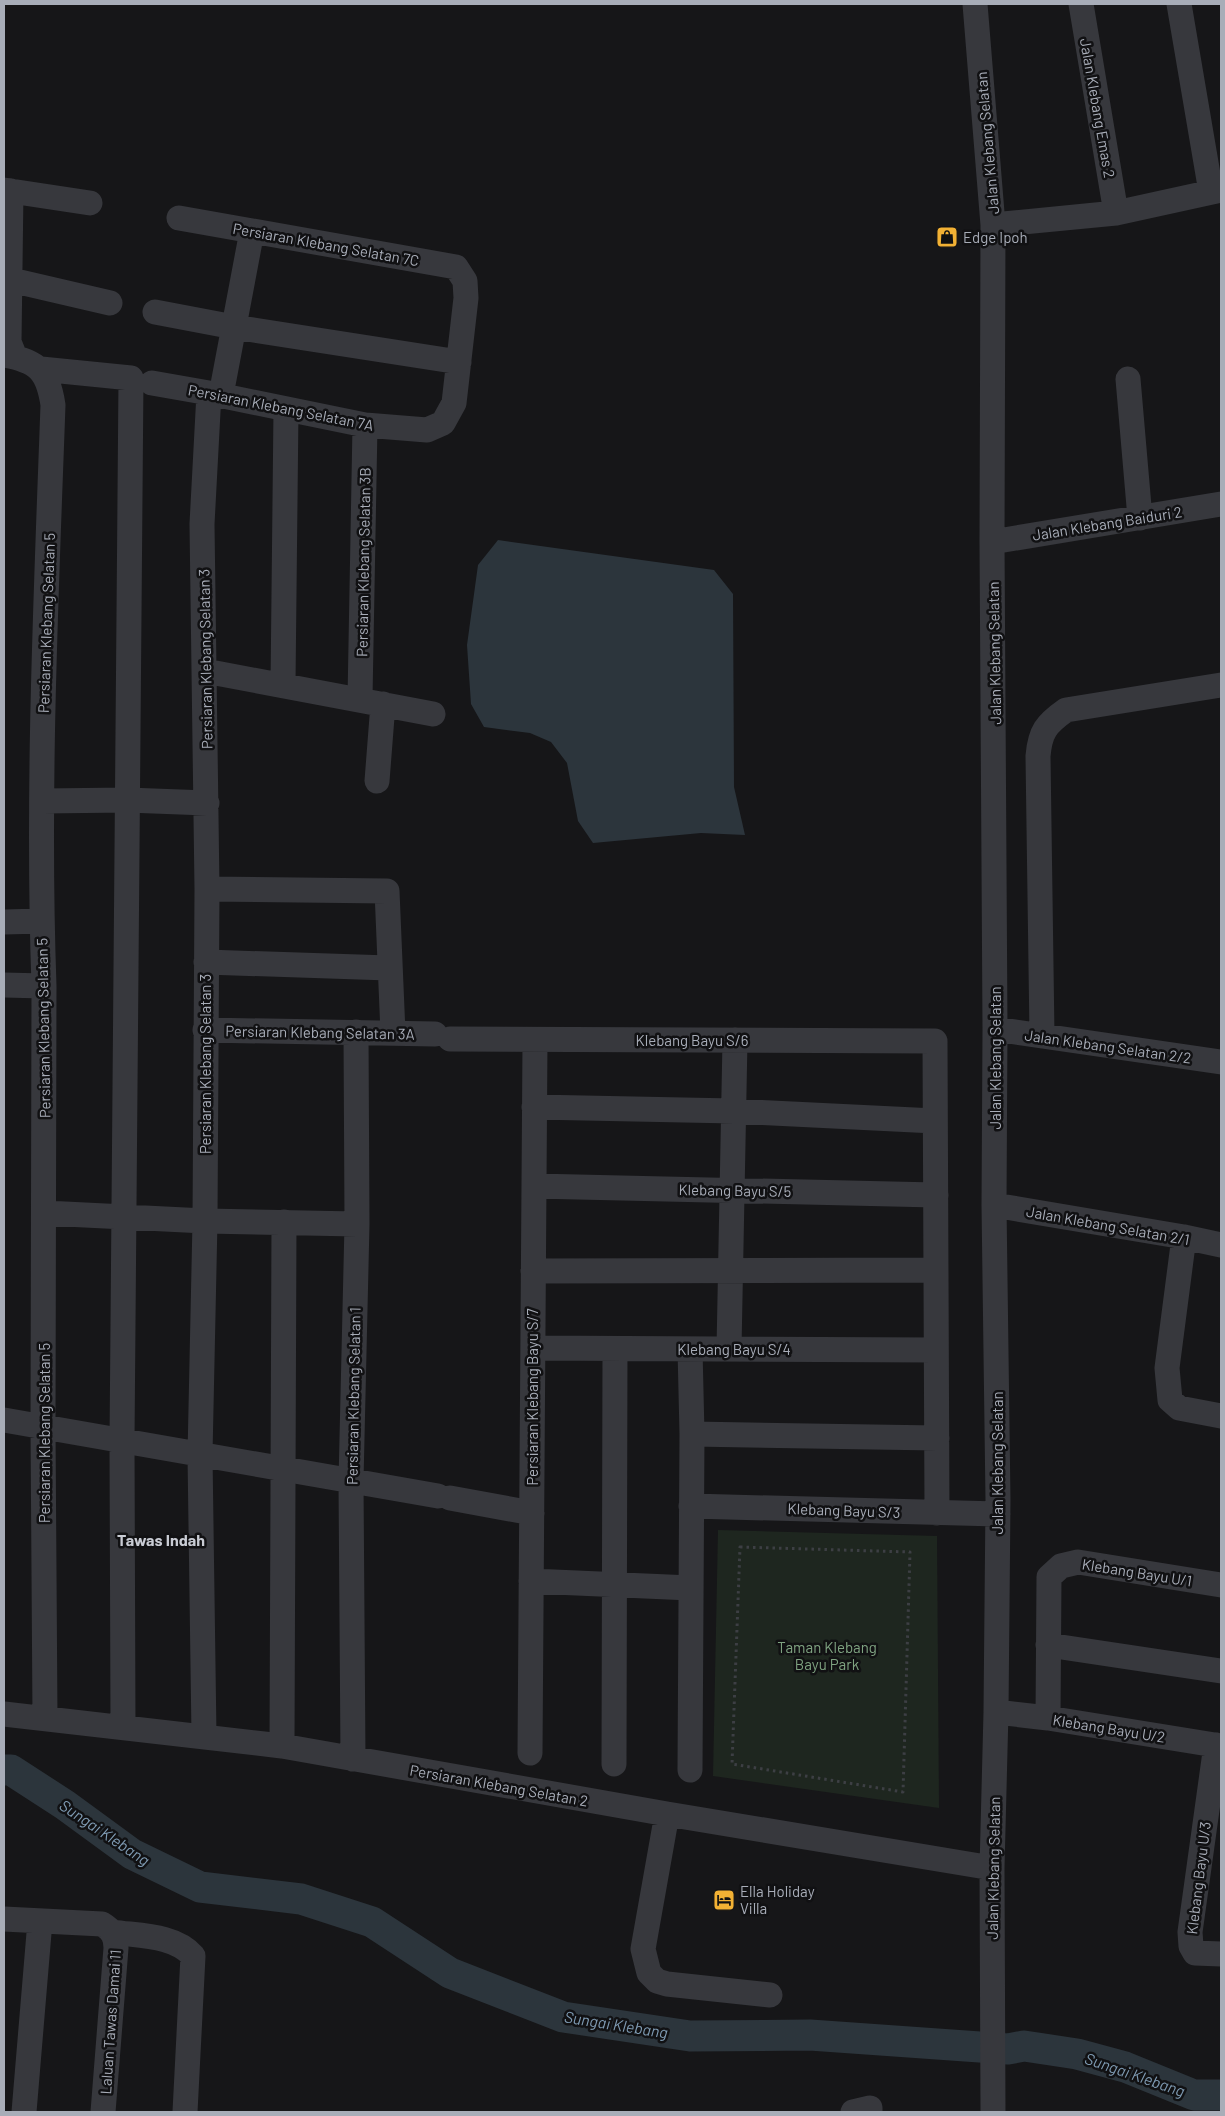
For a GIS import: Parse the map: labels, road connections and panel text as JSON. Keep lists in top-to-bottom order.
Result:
{
  "streets": {
    "street": [
      "Jalan Klebang Emas 2",
      "Jalan Klebang Selatan",
      "Persiaran Klebang Selatan 7C",
      "Persiaran Klebang Selatan 7A",
      "Jalan Klebang Baiduri 2",
      "Persiaran Klebang Selatan 3B",
      "Persiaran Klebang Selatan 5",
      "Persiaran Klebang Selatan 3",
      "Persiaran Klebang Selatan 3A",
      "Klebang Bayu S/6",
      "Jalan Klebang Selatan 2/2",
      "Klebang Bayu S/5",
      "Jalan Klebang Selatan 2/1",
      "Klebang Bayu S/4",
      "Persiaran Klebang Selatan 1",
      "Persiaran Klebang Bayu S/7",
      "Klebang Bayu S/3",
      "Klebang Bayu U/1",
      "Klebang Bayu U/2",
      "Persiaran Klebang Selatan 2",
      "Klebang Bayu U/3",
      "Laluan Tawas Damai 11"
    ]
  },
  "crossings": [
    ["Jalan Klebang Selatan", "Jalan Klebang Baiduri 2"],
    ["Jalan Klebang Selatan", "Jalan Klebang Selatan 2/2"],
    ["Jalan Klebang Selatan", "Jalan Klebang Selatan 2/1"],
    ["Jalan Klebang Selatan", "Klebang Bayu S/3"],
    ["Jalan Klebang Selatan", "Klebang Bayu U/2"],
    ["Jalan Klebang Selatan", "Persiaran Klebang Selatan 2"],
    ["Persiaran Klebang Selatan 7C", "Persiaran Klebang Selatan 7A"],
    ["Persiaran Klebang Selatan 7C", "Persiaran Klebang Selatan 3"],
    ["Persiaran Klebang Selatan 7A", "Persiaran Klebang Selatan 3B"],
    ["Persiaran Klebang Selatan 7A", "Persiaran Klebang Selatan 5"],
    ["Persiaran Klebang Selatan 7A", "Persiaran Klebang Selatan 3"],
    ["Persiaran Klebang Selatan 5", "Persiaran Klebang Selatan 2"],
    ["Persiaran Klebang Selatan 3", "Persiaran Klebang Selatan 3A"],
    ["Persiaran Klebang Selatan 3", "Persiaran Klebang Selatan 2"],
    ["Persiaran Klebang Selatan 3A", "Klebang Bayu S/6"],
    ["Persiaran Klebang Selatan 3A", "Persiaran Klebang Selatan 1"],
    ["Klebang Bayu S/6", "Persiaran Klebang Bayu S/7"],
    ["Klebang Bayu S/5", "Persiaran Klebang Bayu S/7"],
    ["Klebang Bayu S/4", "Persiaran Klebang Bayu S/7"],
    ["Persiaran Klebang Selatan 1", "Persiaran Klebang Selatan 2"],
    ["Klebang Bayu U/1", "Klebang Bayu U/2"],
    ["Klebang Bayu U/2", "Klebang Bayu U/3"]
  ],
  "districts": ["Tawas Indah"],
  "water": ["Sungai Klebang"],
  "parks": ["Taman Klebang Bayu Park"],
  "places": {
    "shop": ["Edge Ipoh"],
    "hotel": ["Ella Holiday Villa"]
  }
}
